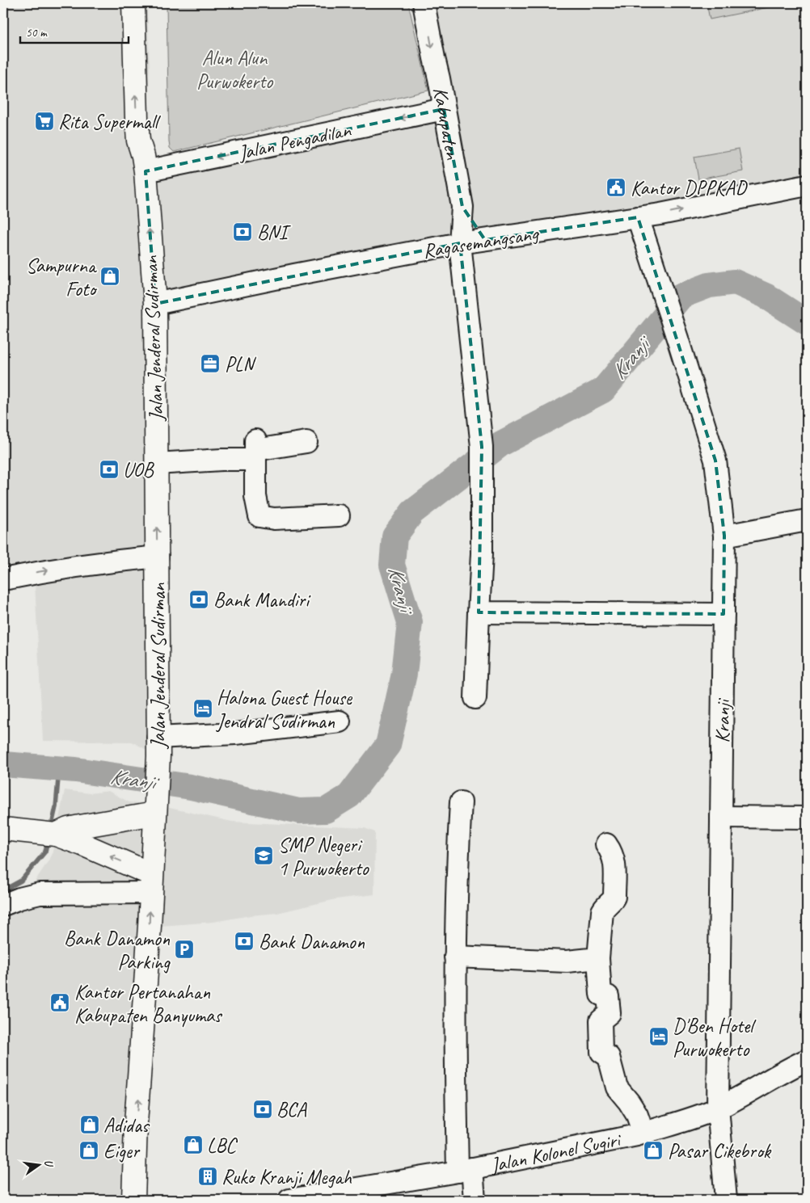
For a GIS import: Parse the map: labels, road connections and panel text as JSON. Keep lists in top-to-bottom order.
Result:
{
  "streets": {
    "main road": ["Jalan Jenderal Sudirman"],
    "street": [
      "Kabupaten",
      "Jalan Pengadilan",
      "Ragasemangsang",
      "Kranji",
      "Jalan Kolonel Sugiri"
    ]
  },
  "crossings": [
    ["Kabupaten", "Jalan Pengadilan"],
    ["Kabupaten", "Ragasemangsang"],
    ["Jalan Pengadilan", "Jalan Jenderal Sudirman"],
    ["Ragasemangsang", "Jalan Jenderal Sudirman"],
    ["Ragasemangsang", "Kranji"],
    ["Kranji", "Jalan Kolonel Sugiri"]
  ],
  "one_way": ["Jalan Pengadilan", "Jalan Jenderal Sudirman"],
  "water": ["Kranji"],
  "parks": ["Alun Alun Purwokerto"],
  "places": {
    "supermarket": ["Rita Supermall"],
    "public building": ["Kantor DPPKAD", "Kantor Pertanahan Kabupaten Banyumas"],
    "bank": [
      "BNI",
      "UOB",
      "Bank Mandiri",
      "Bank Danamon",
      "BCA"
    ],
    "shop": [
      "Sampurna Foto",
      "Adidas",
      "LBC",
      "Eiger",
      "Pasar Cikebrok"
    ],
    "office": ["PLN"],
    "hotel": ["Halona Guest House Jendral Sudirman", "D'Ben Hotel Purwokerto"],
    "school or university": ["SMP Negeri 1 Purwokerto"],
    "parking": ["Bank Danamon Parking"],
    "building": ["Ruko Kranji Megah"]
  },
  "scale_bar": "50 m",
  "north": "right"
}
